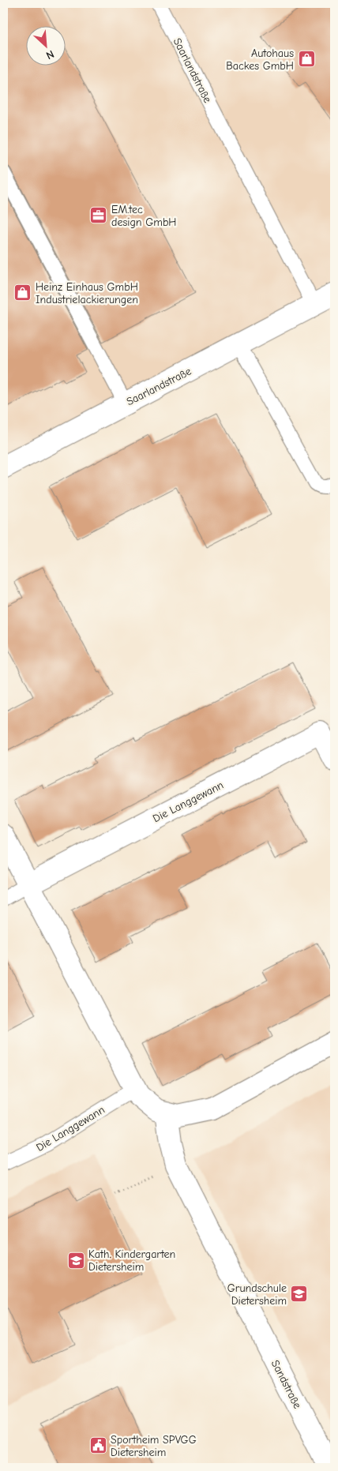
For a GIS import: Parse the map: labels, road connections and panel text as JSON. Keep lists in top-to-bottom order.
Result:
{
  "streets": {
    "street": ["Saarlandstraße", "Die Langgewann", "Sandstraße"]
  },
  "places": {
    "shop": ["Autohaus Backes GmbH", "Heinz Einhaus GmbH Industrielackierungen"],
    "office": ["EM.tec design GmbH"],
    "school or university": ["Kath. Kindergarten Dietersheim", "Grundschule Dietersheim"],
    "public building": ["Sportheim SPVGG Dietersheim"]
  },
  "north": "bottom right"
}
